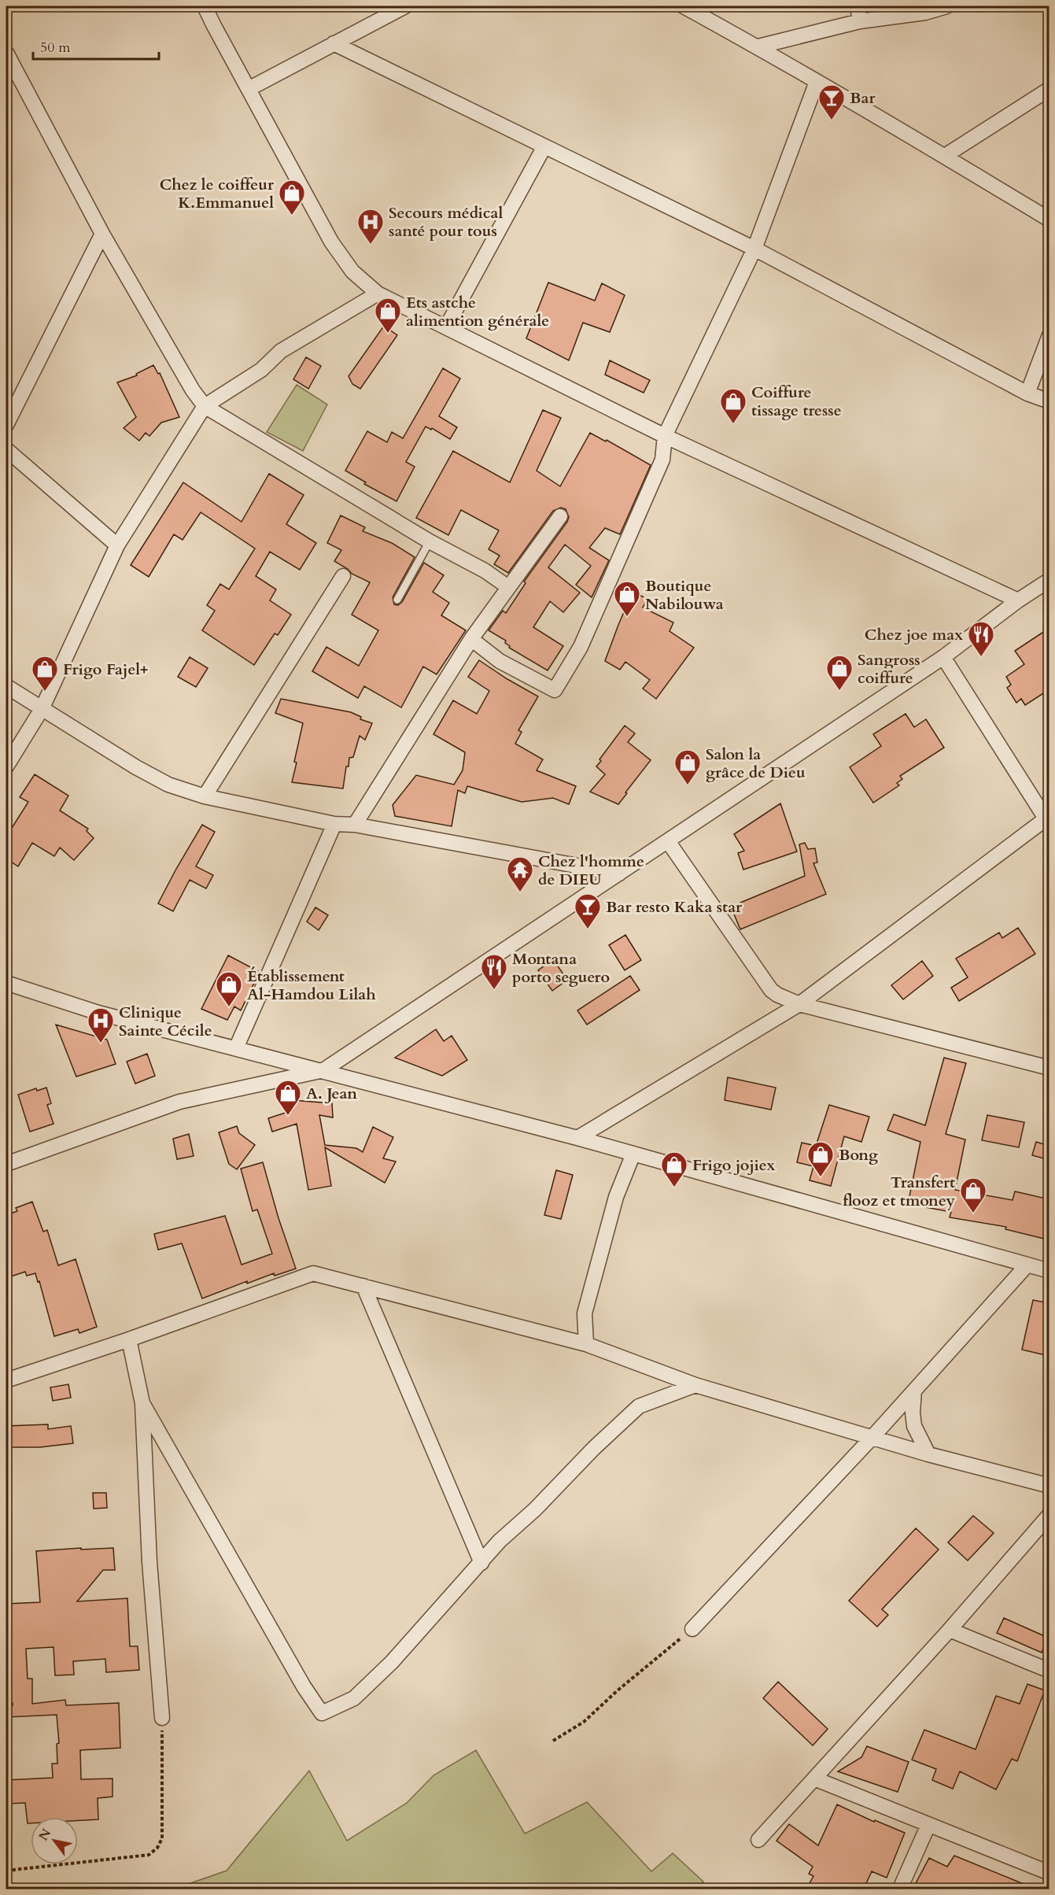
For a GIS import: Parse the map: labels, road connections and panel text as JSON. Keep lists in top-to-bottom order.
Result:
{
  "places": {
    "bar": ["Bar", "Bar resto Kaka star"],
    "shop": [
      "Chez le coiffeur K.Emmanuel",
      "Ets astche alimention générale",
      "Coiffure tissage tresse",
      "Boutique Nabilouwa",
      "Sangross coiffure",
      "Frigo Fajel+",
      "Salon la grâce de Dieu",
      "Établissement Al-Hamdou Lilah",
      "A. Jean",
      "Bong",
      "Frigo jojiex",
      "Transfert flooz et tmoney"
    ],
    "hospital": ["Secours médical santé pour tous", "Clinique Sainte Cécile"],
    "restaurant": ["Chez joe max", "Montana porto seguero"],
    "temple": ["Chez l'homme de DIEU"]
  },
  "scale_bar": "50 m",
  "north": "top left"
}
